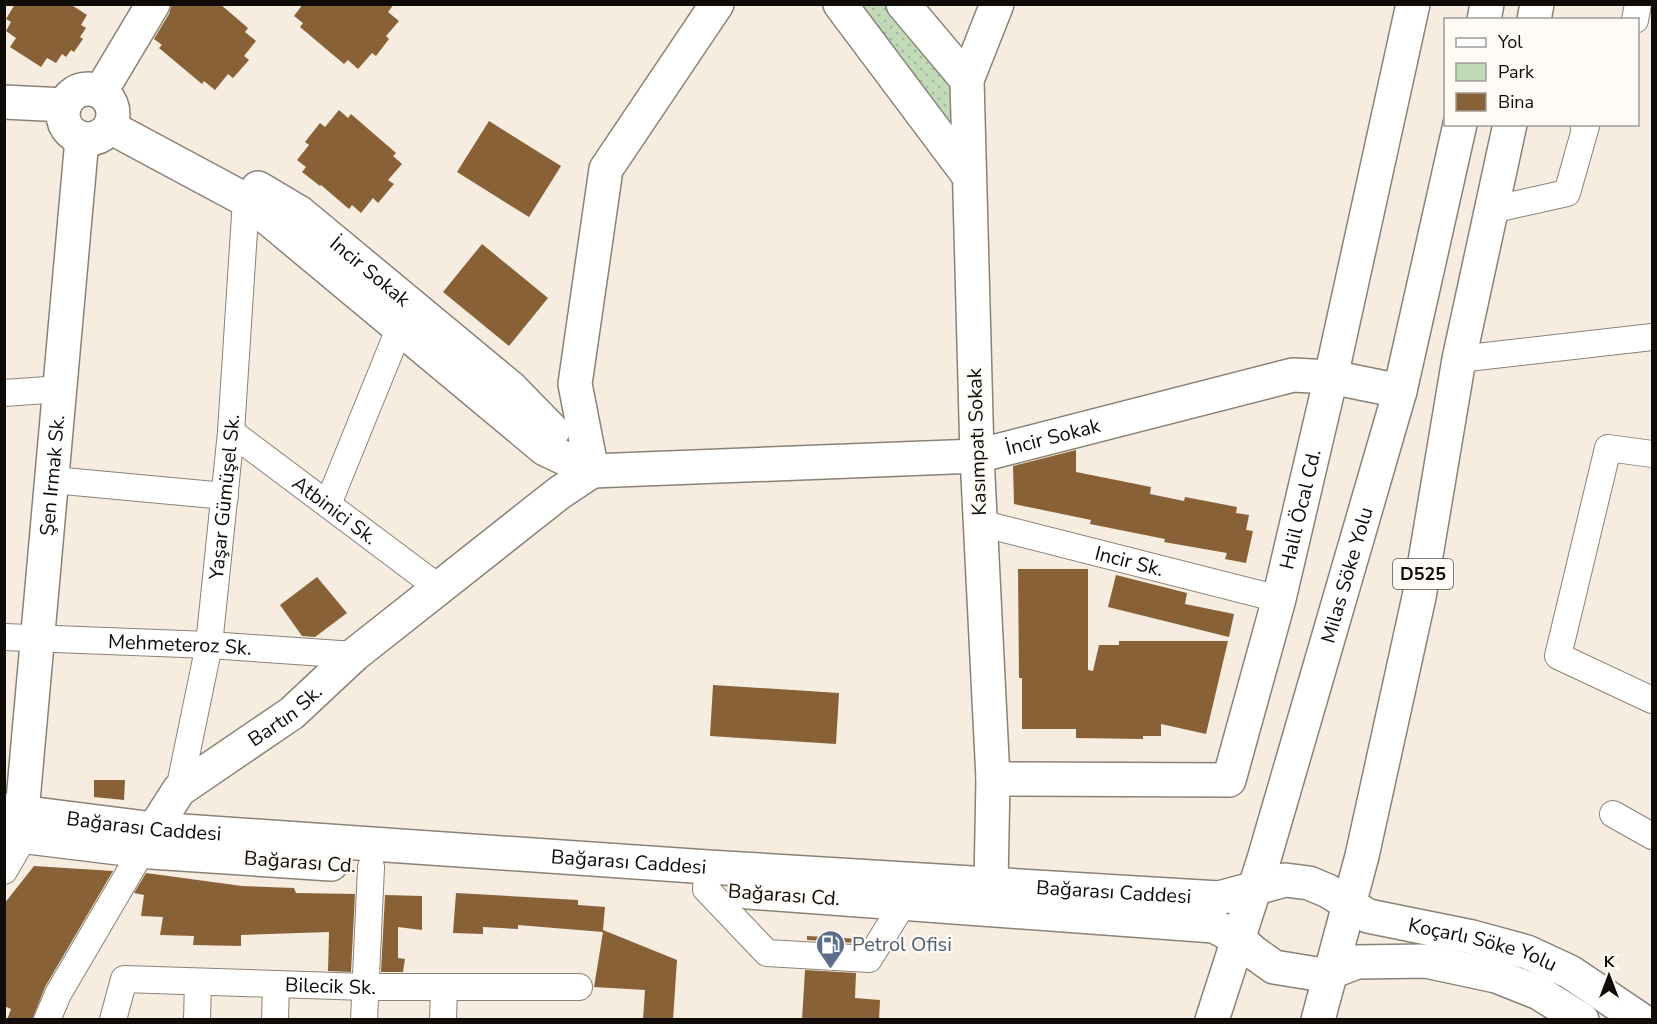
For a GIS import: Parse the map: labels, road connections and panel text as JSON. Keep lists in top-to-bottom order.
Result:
{
  "streets": {
    "main road": [
      "İncir Sokak",
      "Kasımpatı Sokak",
      "Şen Irmak Sk.",
      "Halil Öcal Cd.",
      "D525",
      "Milas Söke Yolu",
      "Bartın Sk.",
      "Bağarası Caddesi",
      "Bağarası Cd.",
      "Koçarlı Söke Yolu"
    ],
    "street": [
      "Yaşar Gümüşel Sk.",
      "Atbinici Sk.",
      "Incir Sk.",
      "Mehmeteroz Sk.",
      "Bilecik Sk."
    ]
  },
  "crossings": [
    ["İncir Sokak", "Kasımpatı Sokak"],
    ["İncir Sokak", "Şen Irmak Sk."],
    ["İncir Sokak", "Yaşar Gümüşel Sk."],
    ["İncir Sokak", "Halil Öcal Cd."],
    ["İncir Sokak", "Milas Söke Yolu"],
    ["İncir Sokak", "Bartın Sk."],
    ["Kasımpatı Sokak", "Halil Öcal Cd."],
    ["Kasımpatı Sokak", "Incir Sk."],
    ["Kasımpatı Sokak", "Bağarası Caddesi"],
    ["Şen Irmak Sk.", "Mehmeteroz Sk."],
    ["Şen Irmak Sk.", "Bağarası Caddesi"],
    ["Yaşar Gümüşel Sk.", "Atbinici Sk."],
    ["Yaşar Gümüşel Sk.", "Mehmeteroz Sk."],
    ["Yaşar Gümüşel Sk.", "Bartın Sk."],
    ["Halil Öcal Cd.", "Incir Sk."],
    ["Atbinici Sk.", "Bartın Sk."],
    ["D525", "Milas Söke Yolu"],
    ["D525", "Bağarası Caddesi"],
    ["D525", "Bağarası Cd."],
    ["D525", "Koçarlı Söke Yolu"],
    ["Milas Söke Yolu", "Bağarası Caddesi"],
    ["Milas Söke Yolu", "Bağarası Cd."],
    ["Milas Söke Yolu", "Koçarlı Söke Yolu"],
    ["Mehmeteroz Sk.", "Bartın Sk."],
    ["Bartın Sk.", "Bağarası Caddesi"],
    ["Bartın Sk.", "Bağarası Cd."],
    ["Bağarası Caddesi", "Bağarası Cd."],
    ["Bağarası Caddesi", "Koçarlı Söke Yolu"],
    ["Bağarası Cd.", "Koçarlı Söke Yolu"]
  ],
  "places": {
    "fuel station": ["Petrol Ofisi"]
  },
  "legend": ["Yol", "Park", "Bina"],
  "north": "top"
}
